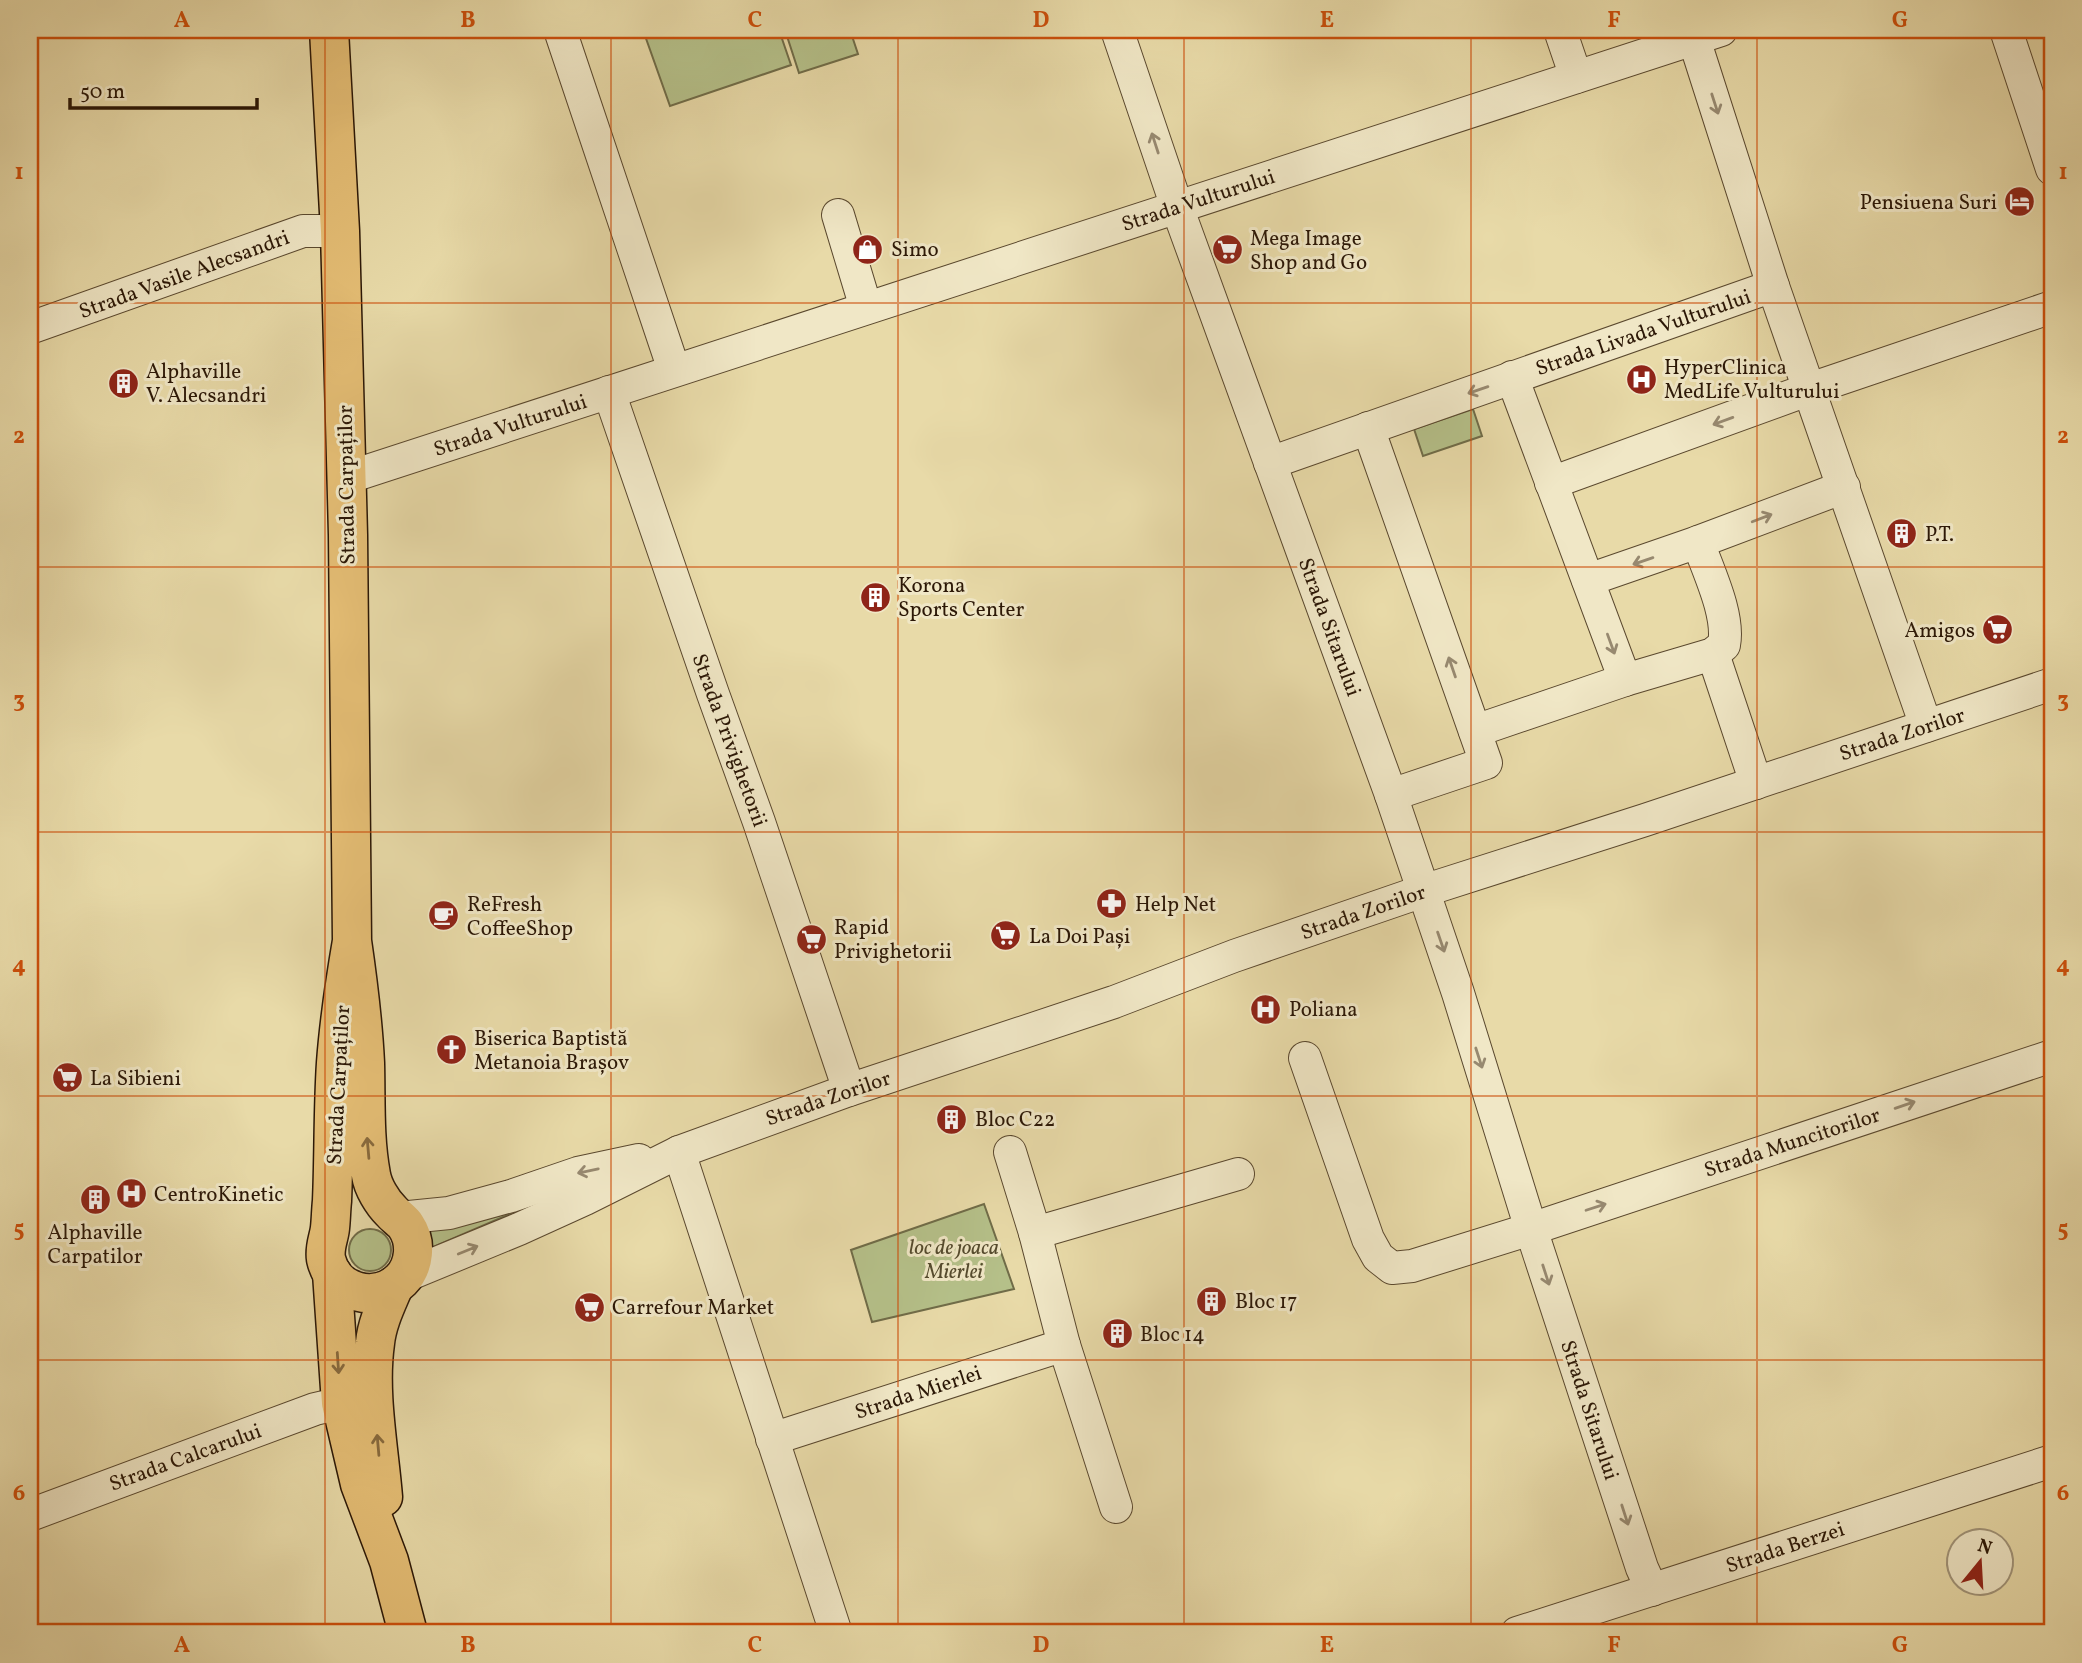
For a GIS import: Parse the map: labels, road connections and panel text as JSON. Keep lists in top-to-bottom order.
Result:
{
  "streets": {
    "main road": ["Strada Carpaților"],
    "street": [
      "Strada Vulturului",
      "Strada Vasile Alecsandri",
      "Strada Livada Vulturului",
      "Strada Sitarului",
      "Strada Zorilor",
      "Strada Privighetorii",
      "Strada Muncitorilor",
      "Strada Mierlei",
      "Strada Calcarului",
      "Strada Berzei"
    ]
  },
  "crossings": [
    ["Strada Vulturului", "Strada Livada Vulturului"],
    ["Strada Vulturului", "Strada Carpaților"],
    ["Strada Vulturului", "Strada Sitarului"],
    ["Strada Vulturului", "Strada Privighetorii"],
    ["Strada Vasile Alecsandri", "Strada Carpaților"],
    ["Strada Livada Vulturului", "Strada Sitarului"],
    ["Strada Livada Vulturului", "Strada Zorilor"],
    ["Strada Carpaților", "Strada Zorilor"],
    ["Strada Carpaților", "Strada Calcarului"],
    ["Strada Sitarului", "Strada Zorilor"],
    ["Strada Sitarului", "Strada Muncitorilor"],
    ["Strada Sitarului", "Strada Berzei"],
    ["Strada Zorilor", "Strada Privighetorii"]
  ],
  "one_way": ["Strada Muncitorilor"],
  "parks": ["loc de joaca Mierlei"],
  "places": {
    "hotel": ["Pensiuena Suri"],
    "shop": ["Simo"],
    "supermarket": [
      "Mega Image Shop and Go",
      "Amigos",
      "La Doi Pași",
      "Rapid Privighetorii",
      "La Sibieni",
      "Carrefour Market"
    ],
    "hospital": ["HyperClinica MedLife Vulturului", "Poliana", "CentroKinetic"],
    "building": [
      "Alphaville V. Alecsandri",
      "P.T.",
      "Korona Sports Center",
      "Bloc C22",
      "Alphaville Carpatilor",
      "Bloc 17",
      "Bloc 14"
    ],
    "pharmacy": ["Help Net"],
    "cafe": ["ReFresh CoffeeShop"],
    "church": ["Biserica Baptistă Metanoia Brașov"]
  },
  "scale_bar": "50 m",
  "north": "top",
  "grid": {
    "columns": [
      "A",
      "B",
      "C",
      "D",
      "E",
      "F",
      "G"
    ],
    "rows": [
      "1",
      "2",
      "3",
      "4",
      "5",
      "6"
    ]
  }
}
